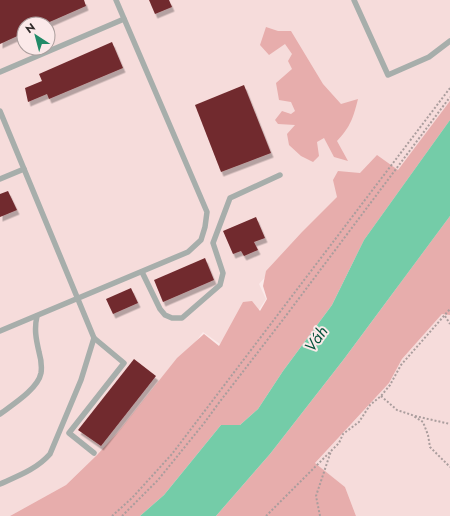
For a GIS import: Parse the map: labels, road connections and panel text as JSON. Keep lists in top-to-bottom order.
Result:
{
  "water": ["Váh"],
  "north": "top left"
}
